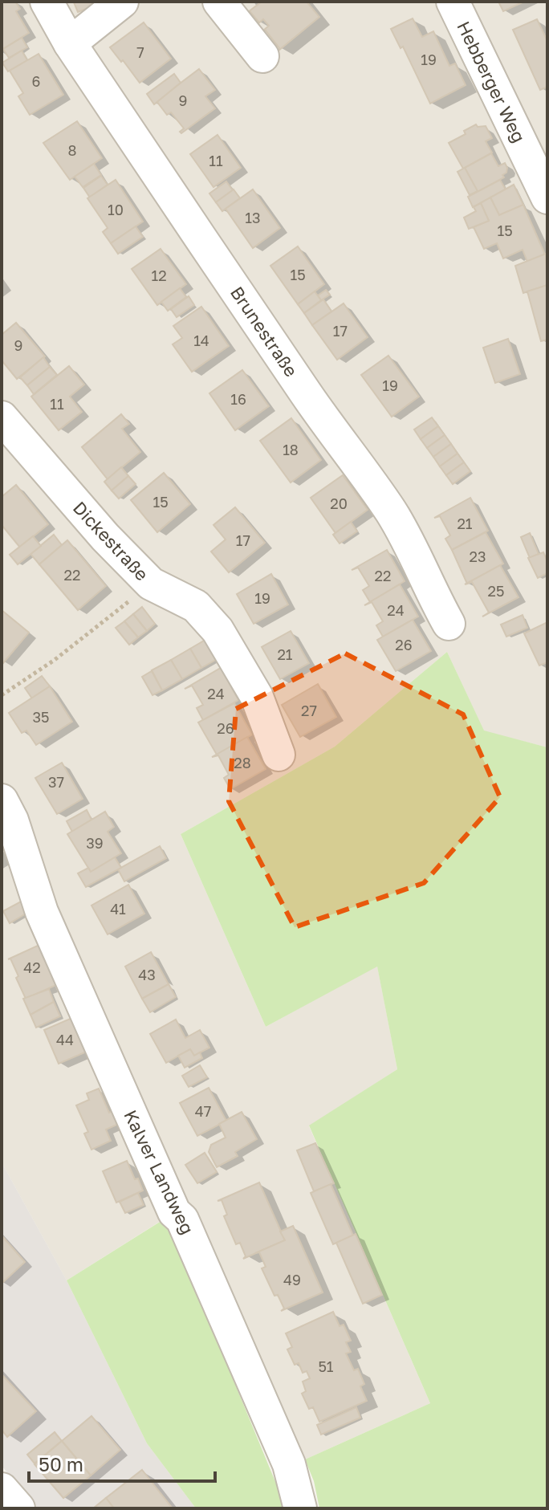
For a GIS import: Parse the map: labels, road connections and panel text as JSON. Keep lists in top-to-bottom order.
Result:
{
  "streets": {
    "street": [
      "Hebberger Weg",
      "Brunestraße",
      "Dickestraße",
      "Kalver Landweg"
    ]
  },
  "house_numbers": [
    "7",
    "19",
    "6",
    "9",
    "8",
    "11",
    "10",
    "13",
    "15",
    "15",
    "12",
    "17",
    "14",
    "9",
    "19",
    "16",
    "11",
    "18",
    "15",
    "20",
    "21",
    "17",
    "23",
    "22",
    "22",
    "25",
    "19",
    "24",
    "26",
    "21",
    "24",
    "27",
    "35",
    "26",
    "28",
    "37",
    "39",
    "41",
    "42",
    "43",
    "44",
    "47",
    "49",
    "51"
  ],
  "scale_bar": "50 m"
}
